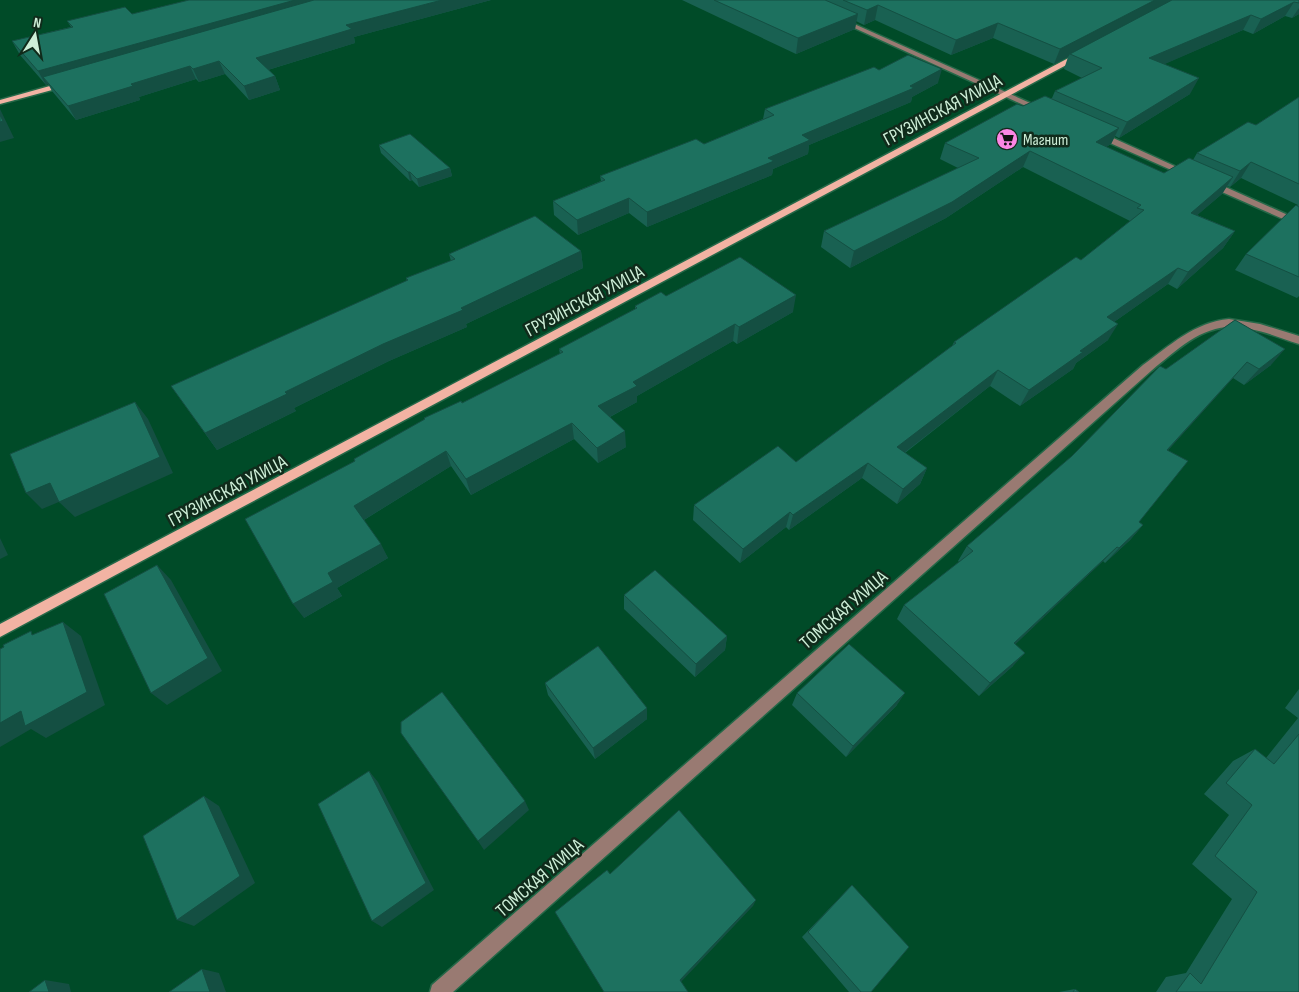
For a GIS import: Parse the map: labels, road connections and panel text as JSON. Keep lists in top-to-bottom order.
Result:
{
  "streets": {
    "main road": ["ГРУЗИНСКАЯ УЛИЦА"],
    "street": ["ТОМСКАЯ УЛИЦА"]
  },
  "places": {
    "supermarket": ["Магнит"]
  },
  "north": "top"
}
